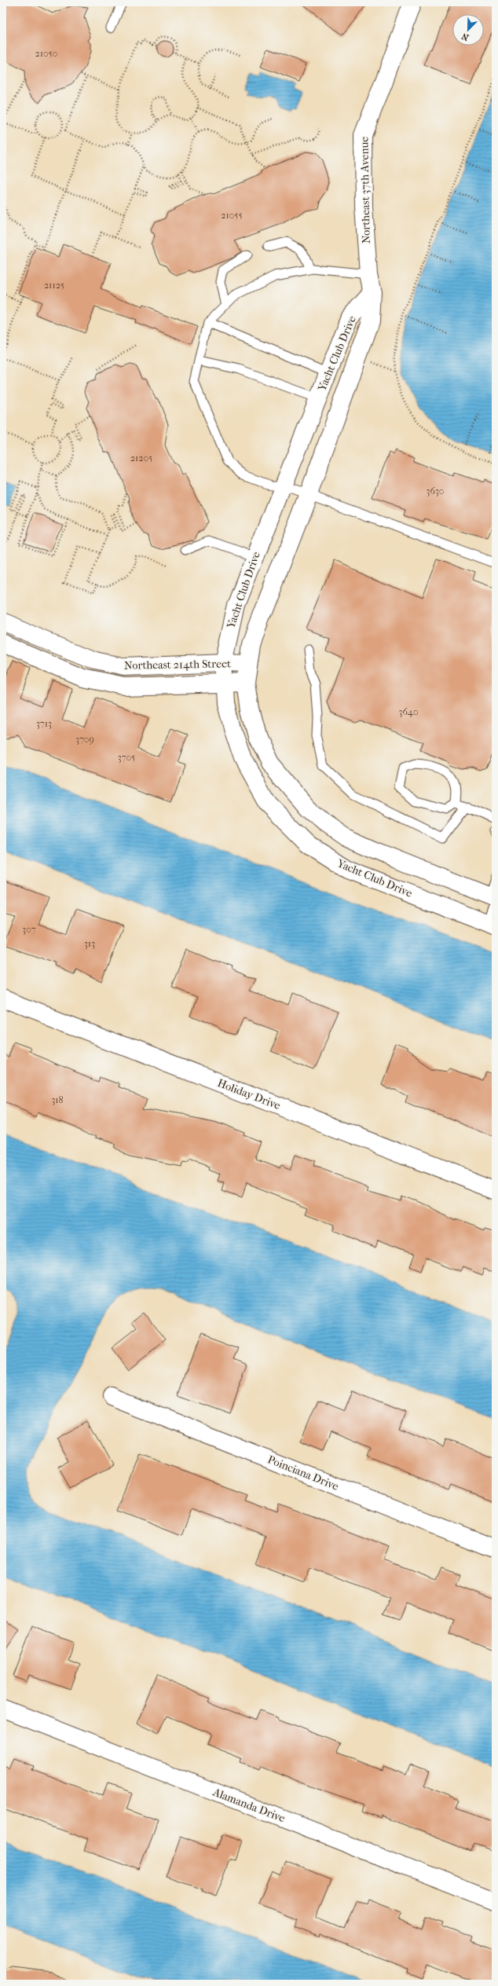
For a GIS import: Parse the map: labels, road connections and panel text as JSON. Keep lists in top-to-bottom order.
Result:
{
  "streets": {
    "street": [
      "Northeast 37th Avenue",
      "Yacht Club Drive",
      "Northeast 214th Street",
      "Holiday Drive",
      "Poinciana Drive",
      "Alamanda Drive"
    ]
  },
  "crossings": [
    ["Northeast 37th Avenue", "Yacht Club Drive"],
    ["Yacht Club Drive", "Northeast 214th Street"]
  ],
  "house_numbers": [
    "21050",
    "21055",
    "21125",
    "21205",
    "3630",
    "3640",
    "3713",
    "3709",
    "3705",
    "307",
    "313",
    "318"
  ],
  "north": "bottom left"
}
